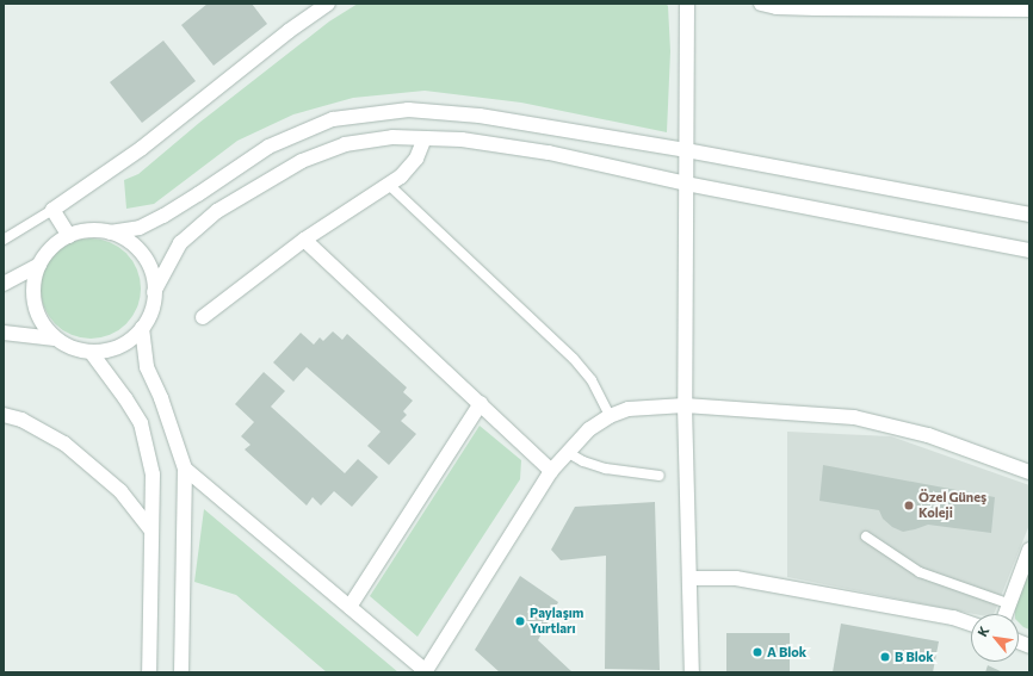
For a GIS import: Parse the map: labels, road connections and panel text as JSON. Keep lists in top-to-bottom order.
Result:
{
  "places": [
    "Özel Güneş Koleji",
    "Paylaşım Yurtları",
    "A Blok",
    "B Blok"
  ],
  "north": "top left"
}
